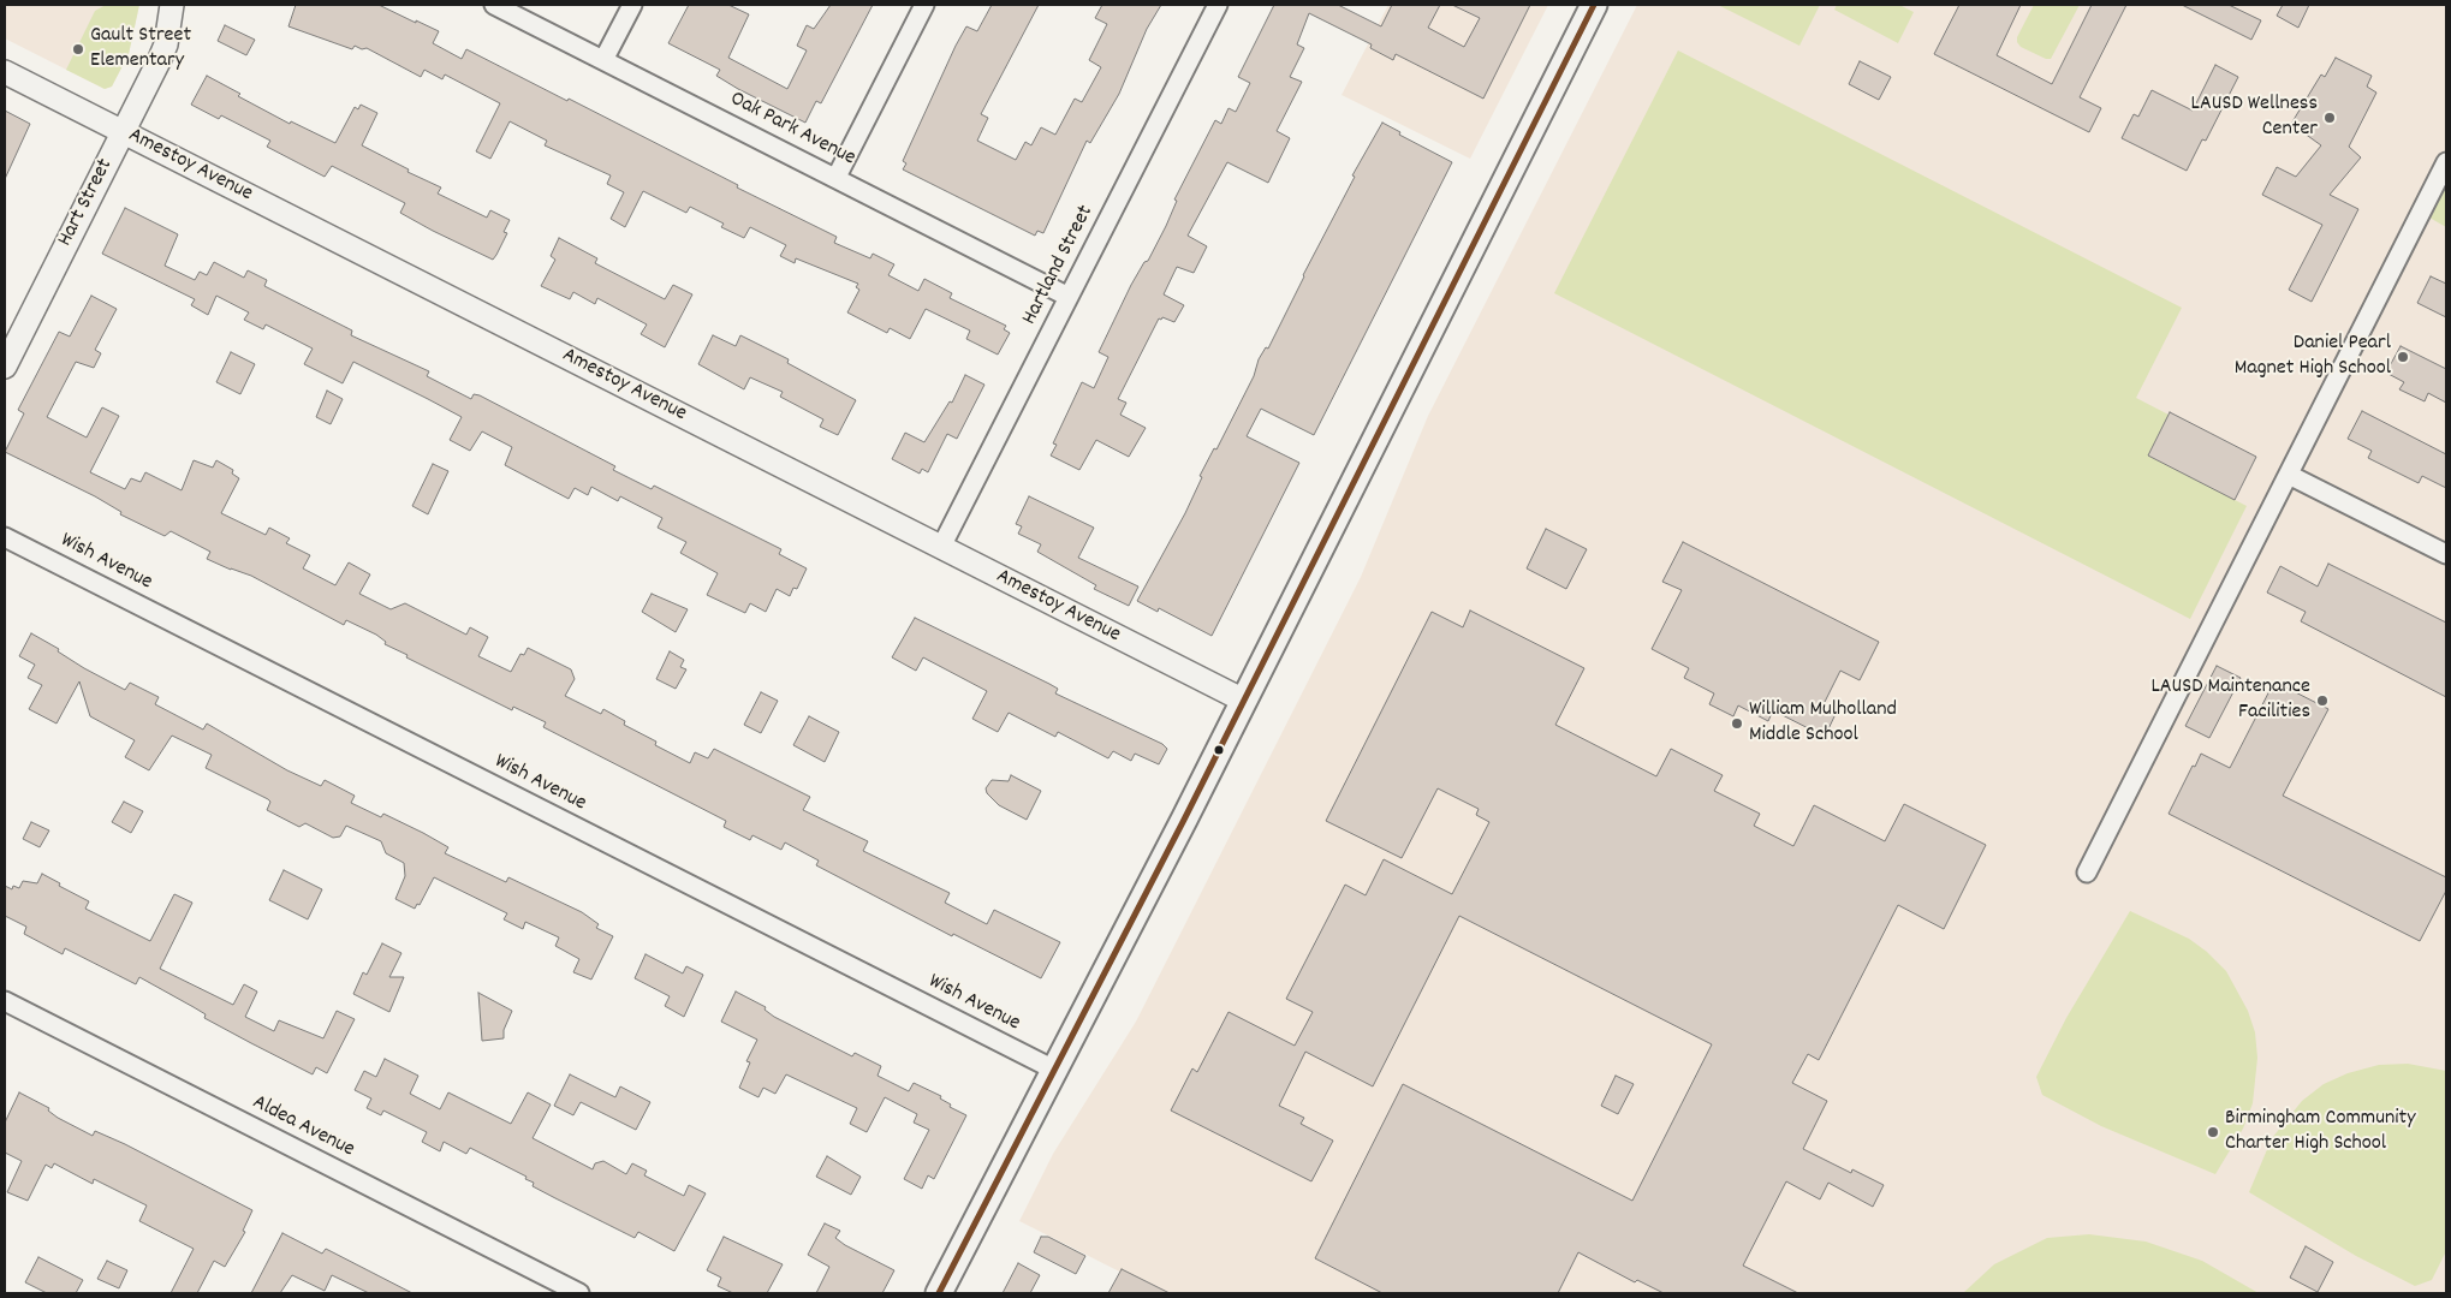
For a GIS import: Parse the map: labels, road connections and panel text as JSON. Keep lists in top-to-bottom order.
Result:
{
  "streets": {
    "street": [
      "Oak Park Avenue",
      "Amestoy Avenue",
      "Hart Street",
      "Hartland Street",
      "Wish Avenue",
      "Aldea Avenue"
    ]
  },
  "crossings": [
    ["Oak Park Avenue", "Hartland Street"],
    ["Amestoy Avenue", "Hart Street"],
    ["Amestoy Avenue", "Hartland Street"]
  ],
  "places": [
    "Gault Street Elementary",
    "LAUSD Wellness Center",
    "Daniel Pearl Magnet High School",
    "LAUSD Maintenance Facilities",
    "William Mulholland Middle School",
    "Birmingham Community Charter High School"
  ]
}
